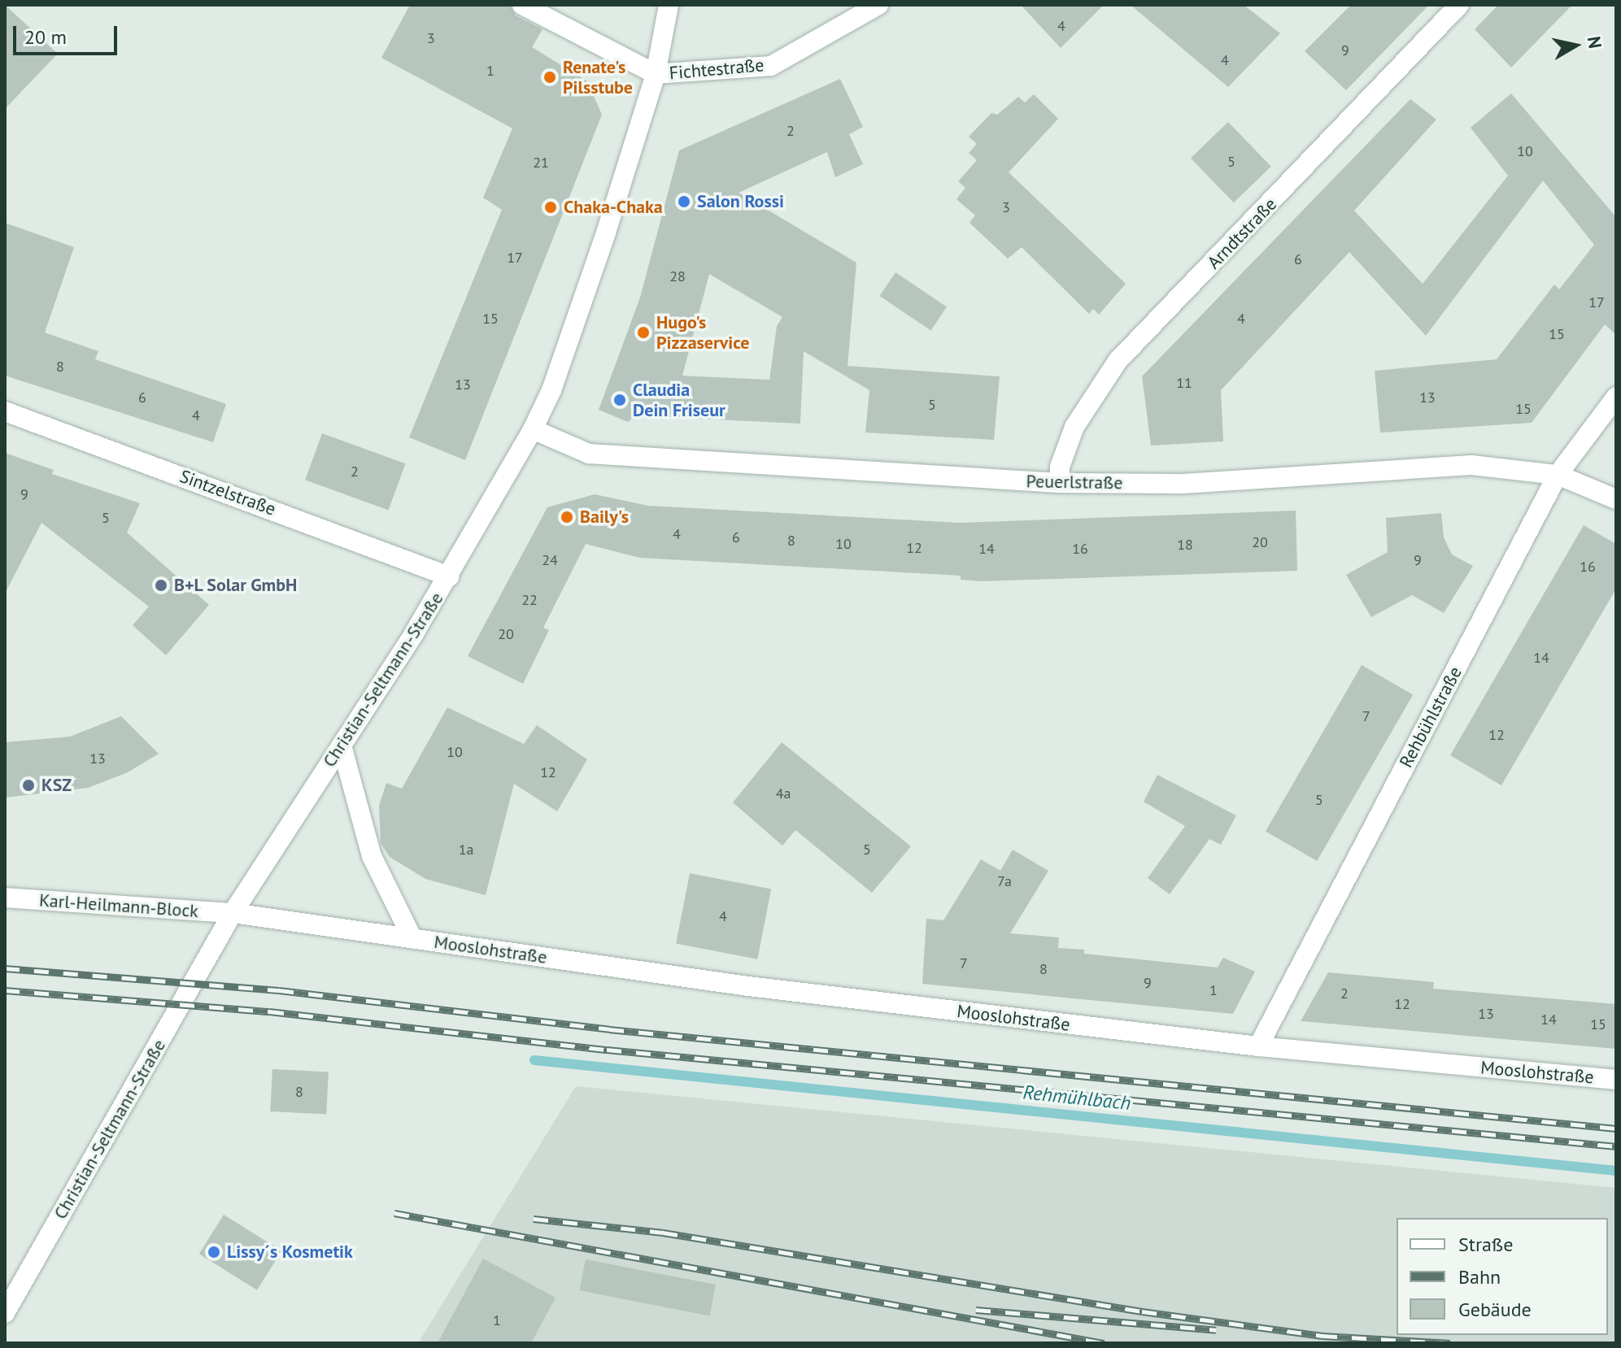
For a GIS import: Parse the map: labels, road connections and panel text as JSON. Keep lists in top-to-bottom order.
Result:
{
  "streets": {
    "street": [
      "Fichtestraße",
      "Arndtstraße",
      "Peuerlstraße",
      "Sintzelstraße",
      "Christian-Seltmann-Straße",
      "Rehbühlstraße",
      "Karl-Heilmann-Block",
      "Mooslohstraße"
    ]
  },
  "crossings": [
    ["Fichtestraße", "Christian-Seltmann-Straße"],
    ["Arndtstraße", "Peuerlstraße"],
    ["Peuerlstraße", "Christian-Seltmann-Straße"],
    ["Peuerlstraße", "Rehbühlstraße"],
    ["Sintzelstraße", "Christian-Seltmann-Straße"],
    ["Christian-Seltmann-Straße", "Karl-Heilmann-Block"],
    ["Christian-Seltmann-Straße", "Mooslohstraße"],
    ["Rehbühlstraße", "Mooslohstraße"],
    ["Karl-Heilmann-Block", "Mooslohstraße"]
  ],
  "water": ["Rehmühlbach"],
  "places": [
    "Renate's Pilsstube",
    "Salon Rossi",
    "Chaka-Chaka",
    "Hugo's Pizzaservice",
    "Claudia Dein Friseur",
    "Baily's",
    "B+L Solar GmbH",
    "KSZ",
    "Lissy´s Kosmetik"
  ],
  "house_numbers": [
    "4",
    "3",
    "9",
    "4",
    "1",
    "2",
    "10",
    "5",
    "21",
    "3",
    "17",
    "6",
    "28",
    "17",
    "15",
    "4",
    "15",
    "8",
    "11",
    "13",
    "6",
    "13",
    "5",
    "15",
    "4",
    "2",
    "9",
    "5",
    "4",
    "6",
    "8",
    "20",
    "10",
    "18",
    "12",
    "14",
    "16",
    "24",
    "9",
    "16",
    "22",
    "20",
    "14",
    "7",
    "12",
    "10",
    "13",
    "12",
    "4a",
    "5",
    "1a",
    "5",
    "7a",
    "4",
    "7",
    "8",
    "9",
    "1",
    "2",
    "12",
    "13",
    "14",
    "15",
    "8",
    "1"
  ],
  "legend": ["Straße", "Bahn", "Gebäude"],
  "scale_bar": "20 m",
  "north": "right"
}
